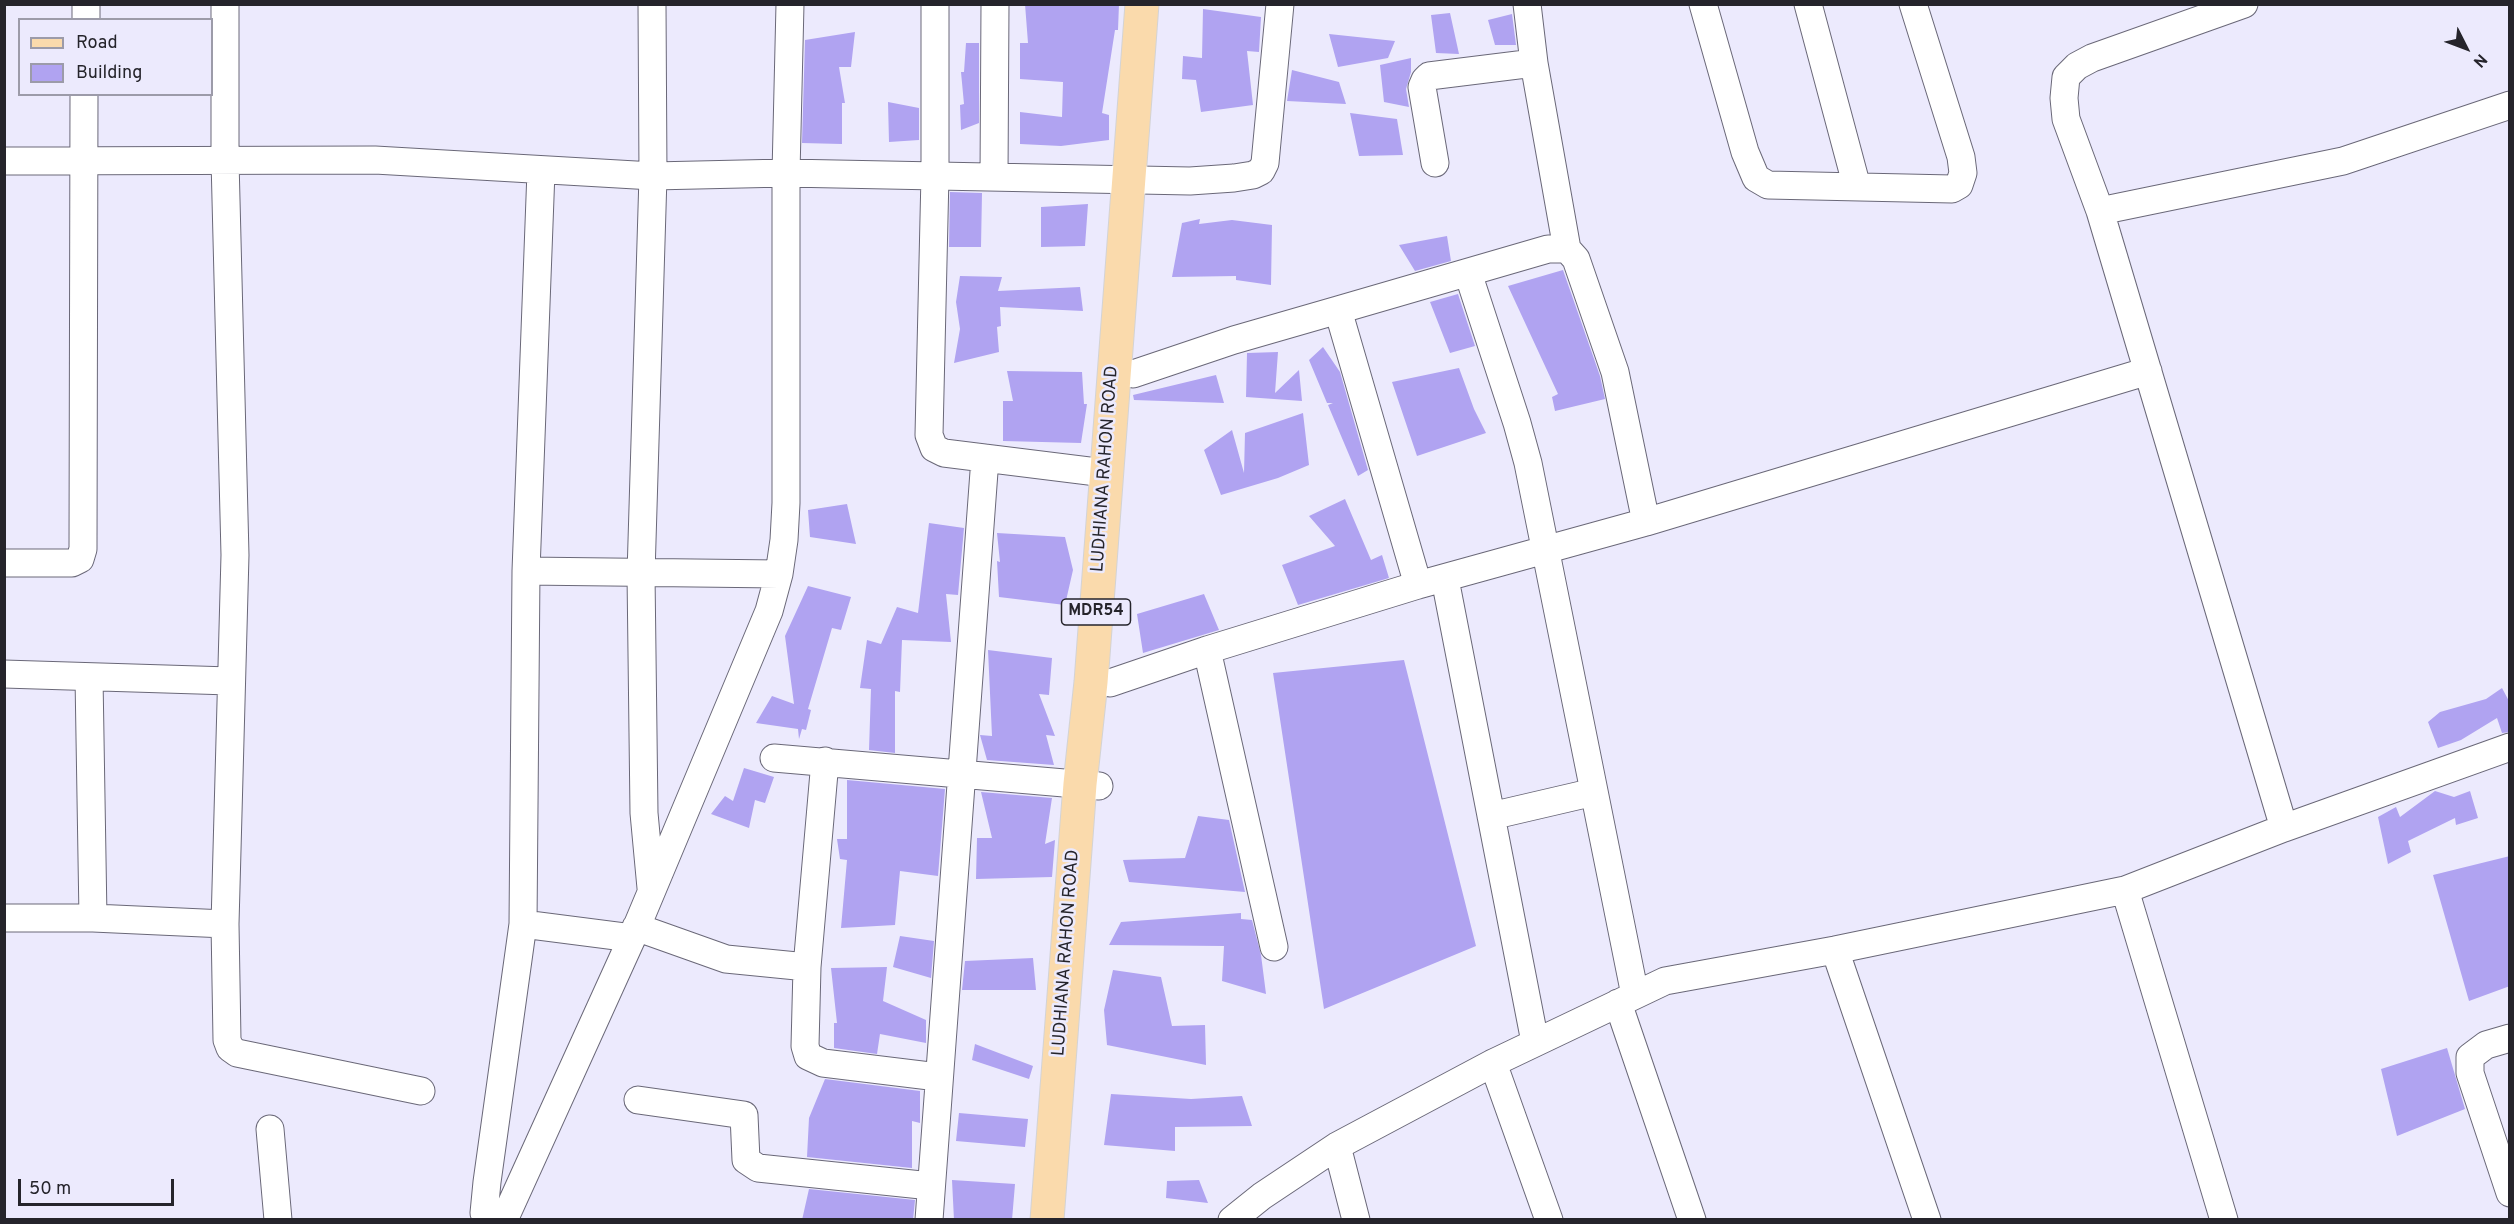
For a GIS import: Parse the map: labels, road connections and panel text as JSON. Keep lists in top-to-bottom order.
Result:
{
  "streets": {
    "main road": ["LUDHIANA RAHON ROAD", "MDR54"]
  },
  "legend": ["Road", "Building"],
  "scale_bar": "50 m",
  "north": "bottom right"
}
